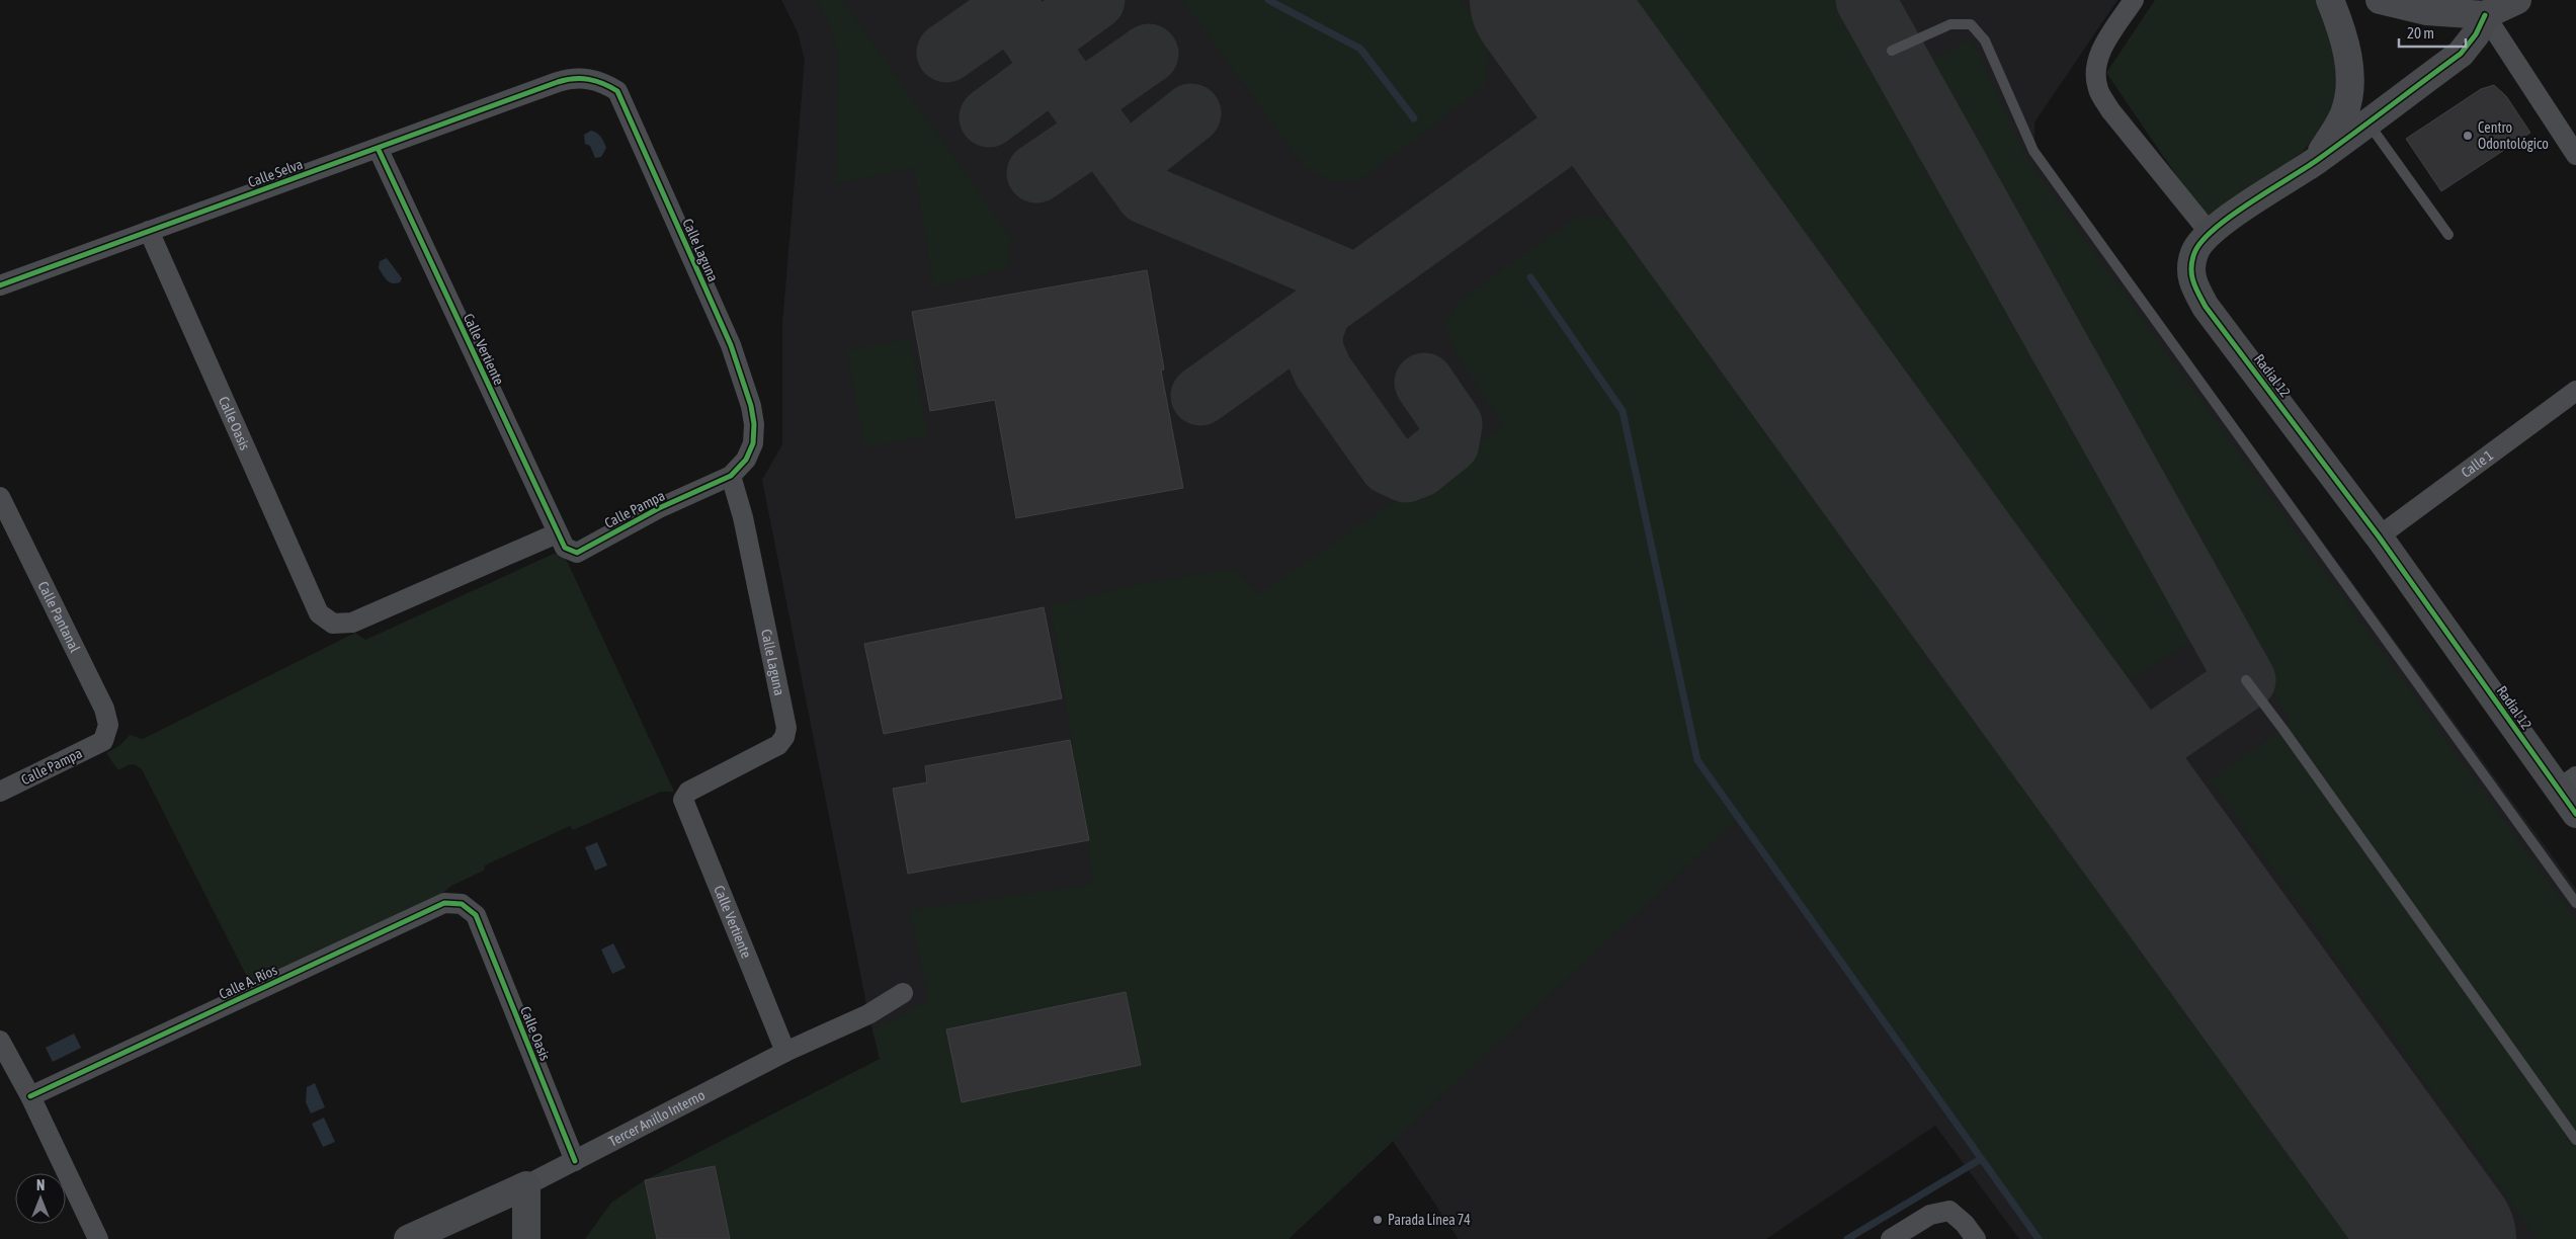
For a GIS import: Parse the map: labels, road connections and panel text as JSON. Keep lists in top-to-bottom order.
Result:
{
  "streets": {
    "street": [
      "Calle Selva",
      "Calle Laguna",
      "Calle Vertiente",
      "Radial 12",
      "Calle Oasis",
      "Calle 1",
      "Calle Pampa",
      "Calle Pantanal",
      "Calle A. Ríos",
      "Tercer Anillo Interno"
    ]
  },
  "crossings": [
    ["Calle Selva", "Calle Laguna"],
    ["Calle Selva", "Calle Vertiente"],
    ["Calle Selva", "Calle Oasis"],
    ["Calle Laguna", "Calle Vertiente"],
    ["Calle Laguna", "Calle Pampa"],
    ["Calle Vertiente", "Calle Oasis"],
    ["Calle Vertiente", "Calle Pampa"],
    ["Calle Vertiente", "Tercer Anillo Interno"],
    ["Radial 12", "Calle 1"],
    ["Calle Oasis", "Calle A. Ríos"],
    ["Calle Oasis", "Tercer Anillo Interno"],
    ["Calle Pampa", "Calle Pantanal"]
  ],
  "places": ["Centro Odontológico", "Parada Línea 74"],
  "scale_bar": "20 m",
  "north": "top"
}
